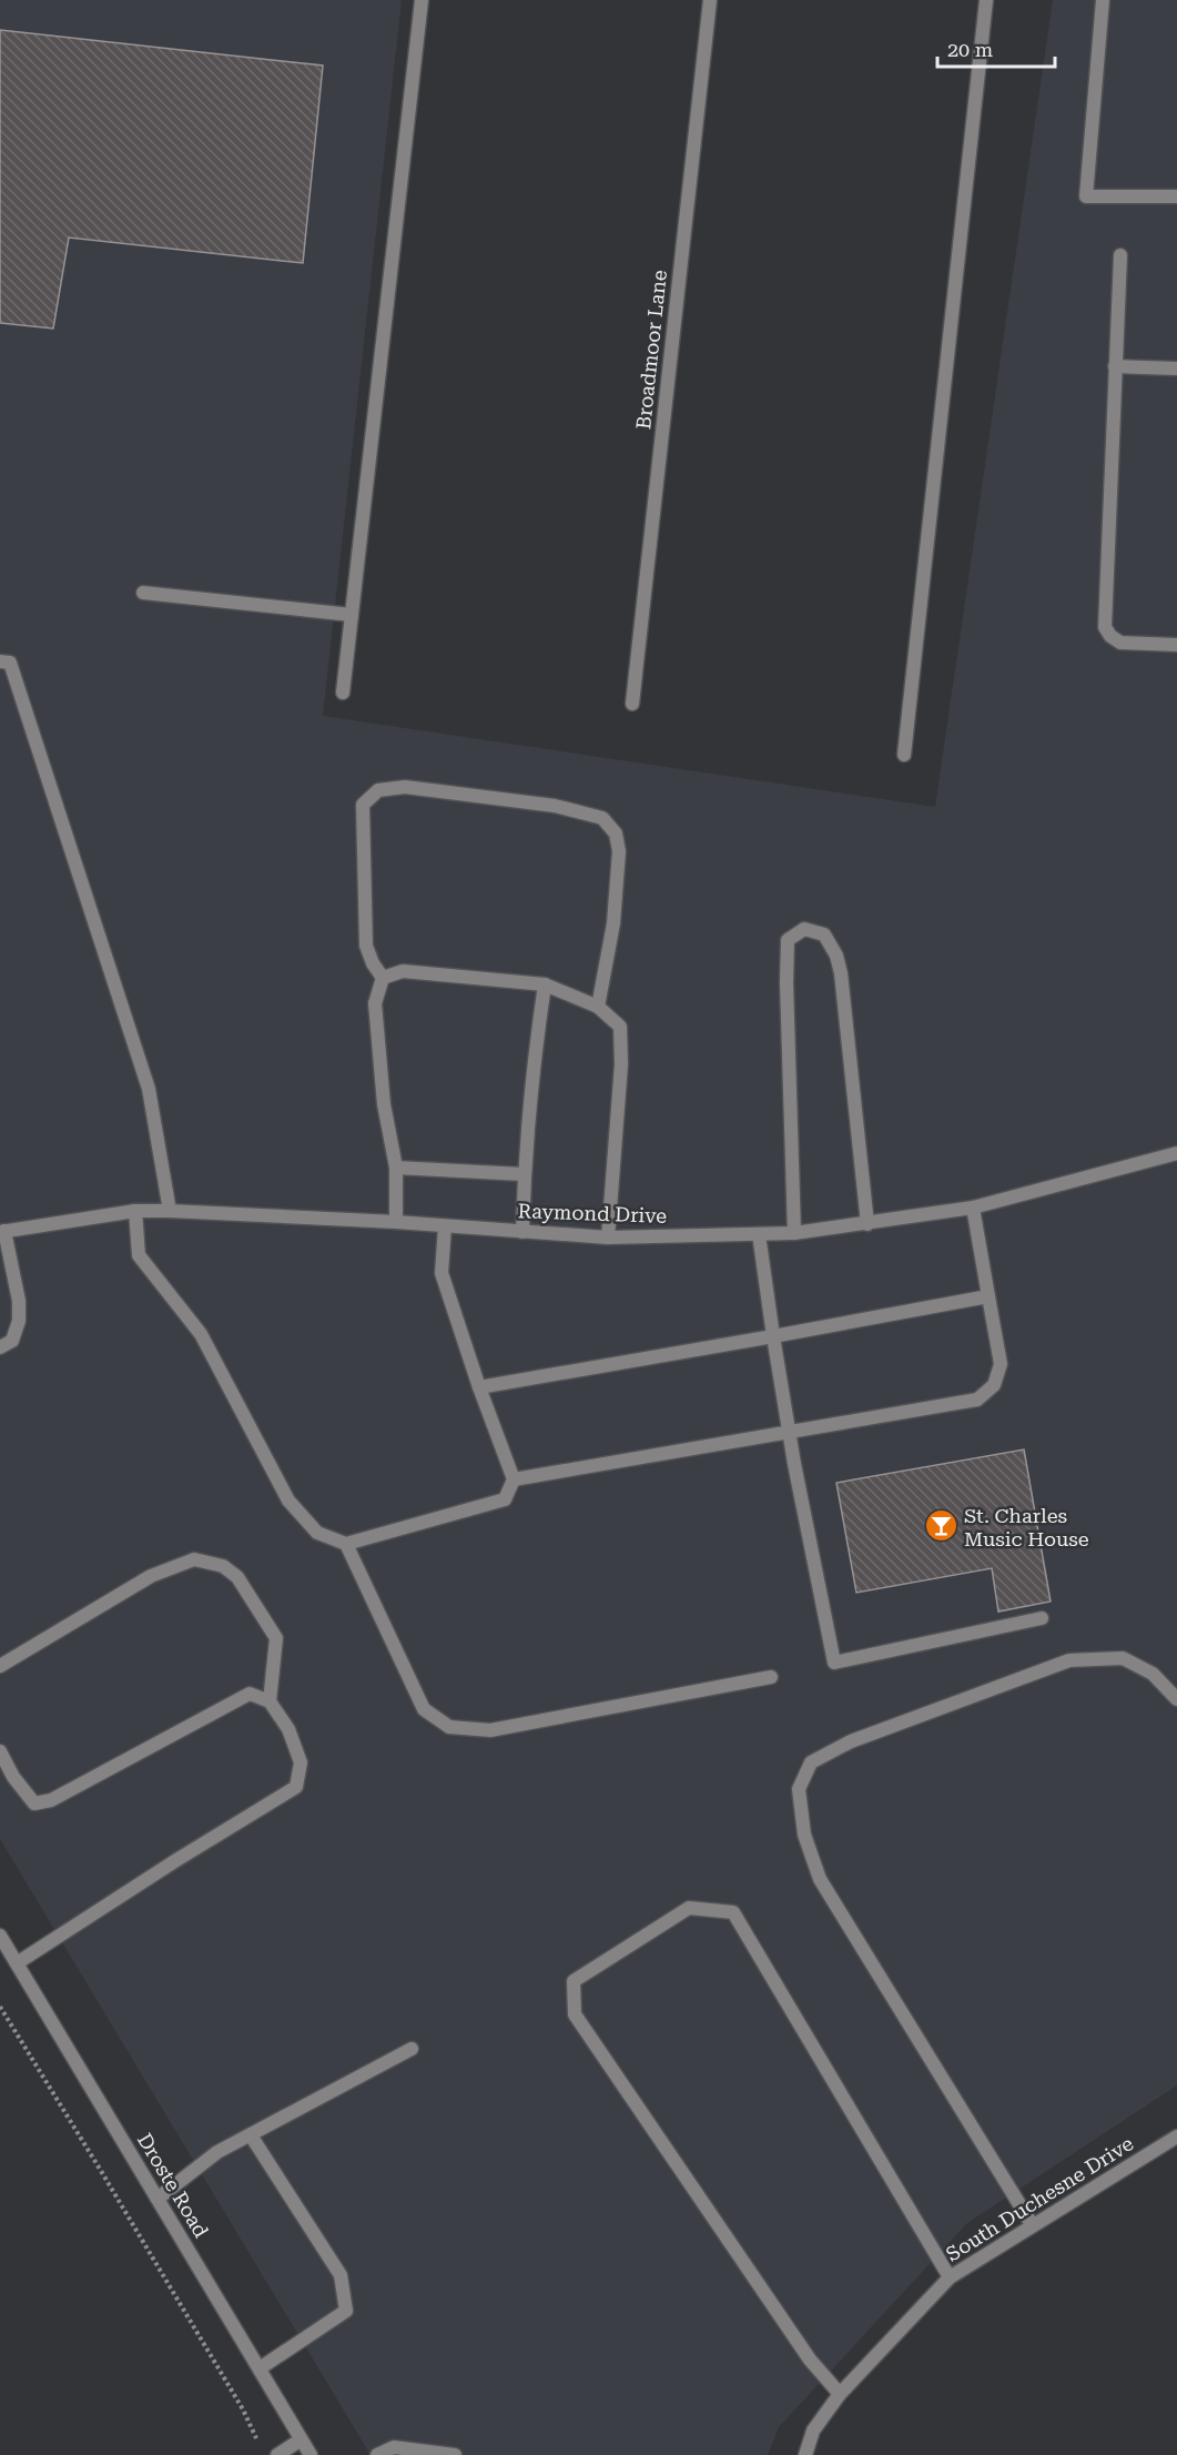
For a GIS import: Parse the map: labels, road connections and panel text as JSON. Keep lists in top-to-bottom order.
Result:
{
  "streets": {
    "street": [
      "Broadmoor Lane",
      "Raymond Drive",
      "Droste Road",
      "South Duchesne Drive"
    ]
  },
  "places": {
    "bar": ["St. Charles Music House"]
  },
  "scale_bar": "20 m"
}
